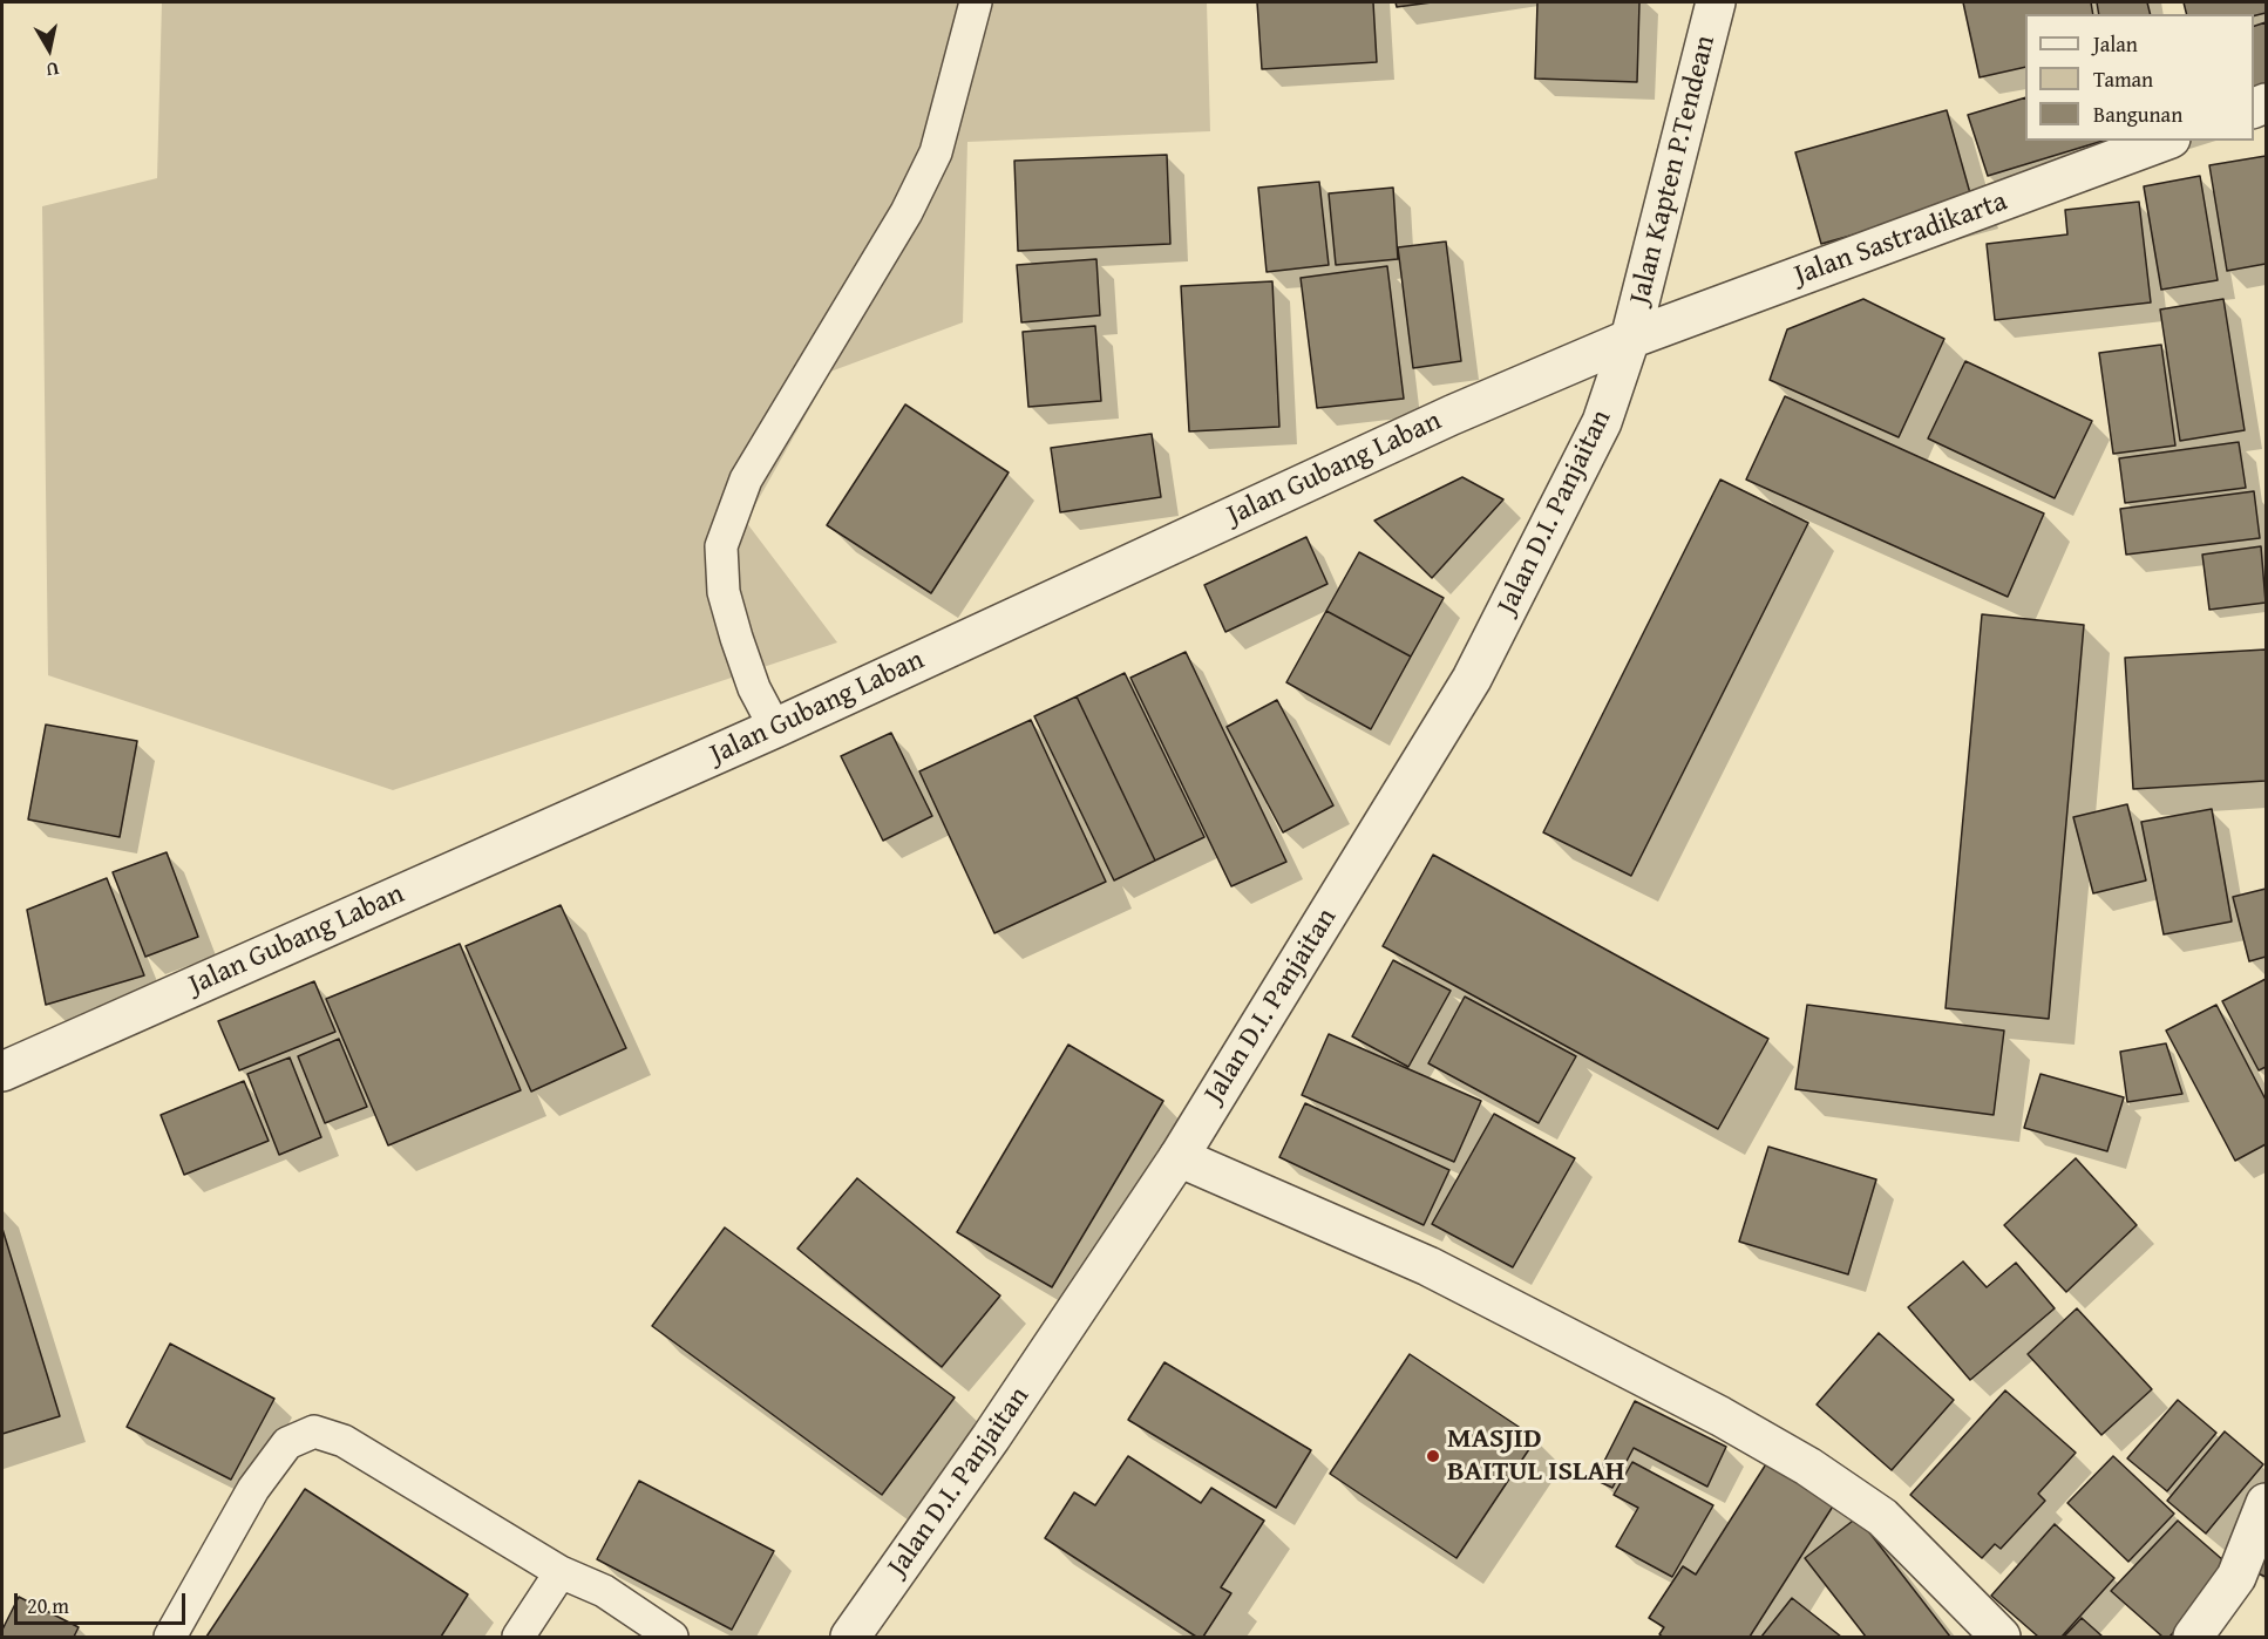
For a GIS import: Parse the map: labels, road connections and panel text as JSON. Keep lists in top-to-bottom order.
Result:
{
  "streets": {
    "street": [
      "Jalan Kapten P.Tendean",
      "Jalan Sastradikarta",
      "Jalan Gubang Laban",
      "Jalan D.I. Panjaitan"
    ]
  },
  "crossings": [
    ["Jalan Kapten P.Tendean", "Jalan Sastradikarta"],
    ["Jalan Kapten P.Tendean", "Jalan Gubang Laban"],
    ["Jalan Kapten P.Tendean", "Jalan D.I. Panjaitan"],
    ["Jalan Sastradikarta", "Jalan Gubang Laban"],
    ["Jalan Sastradikarta", "Jalan D.I. Panjaitan"],
    ["Jalan Gubang Laban", "Jalan D.I. Panjaitan"]
  ],
  "places": ["MASJID BAITUL ISLAH"],
  "legend": ["Jalan", "Taman", "Bangunan"],
  "scale_bar": "20 m",
  "north": "bottom"
}
